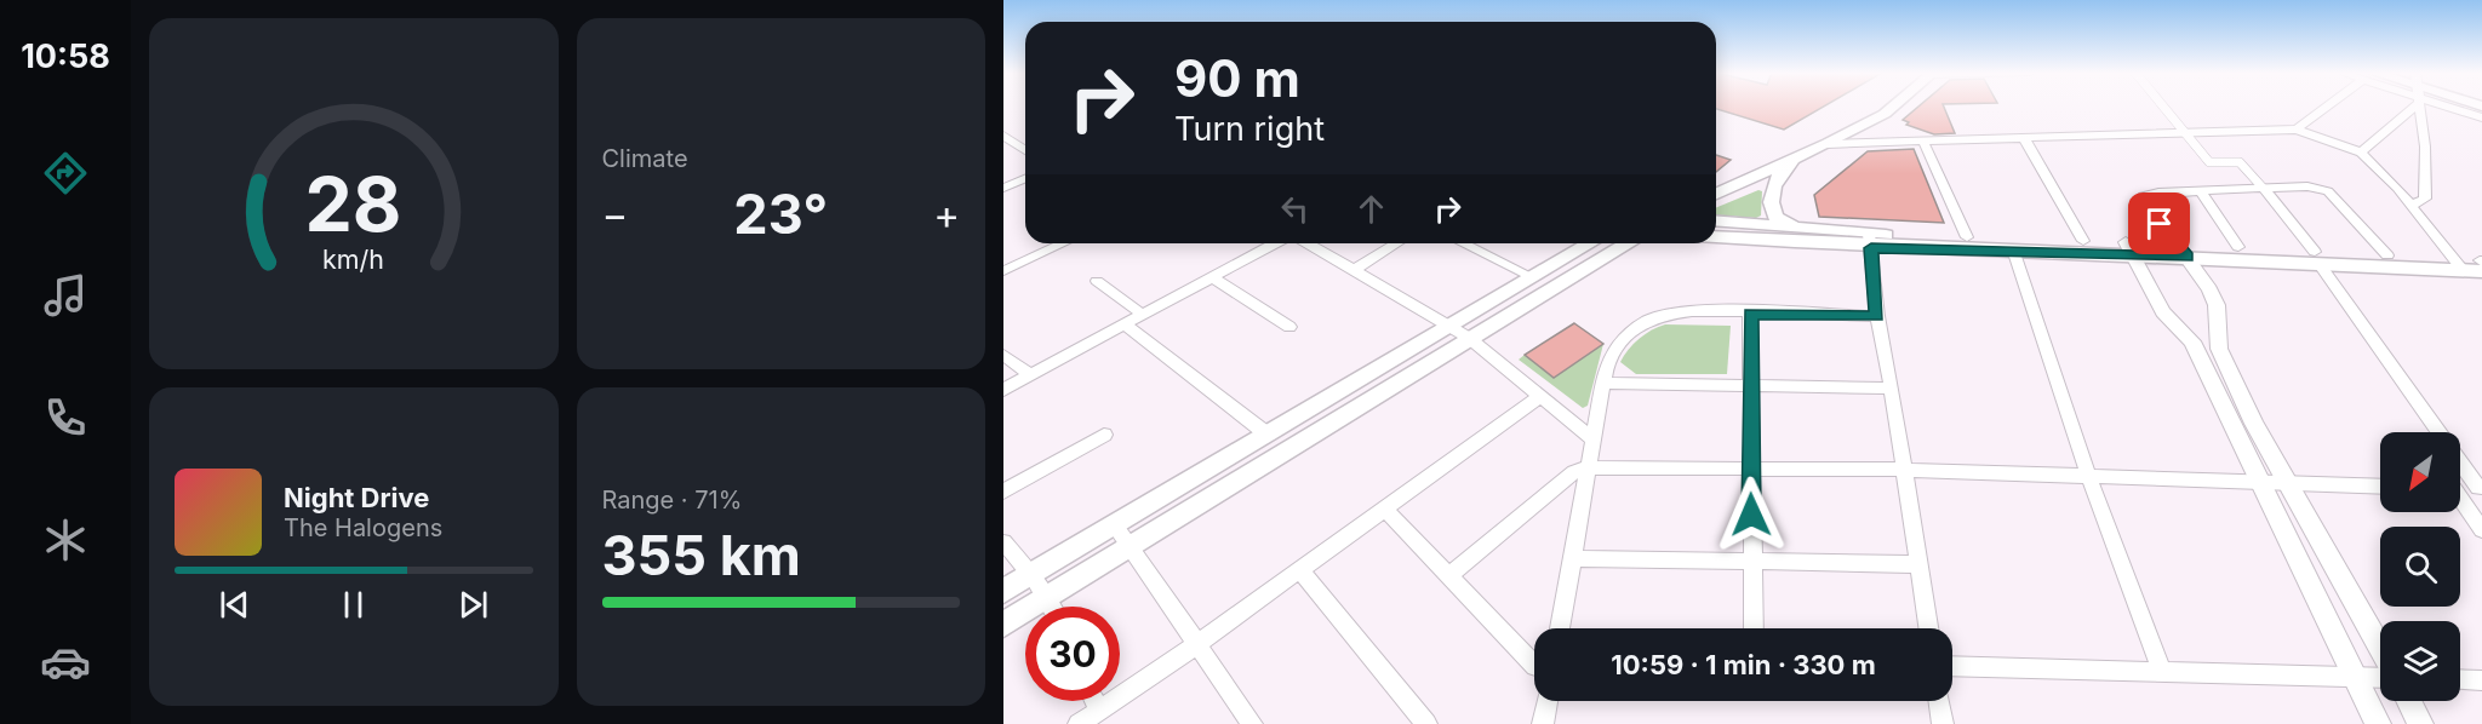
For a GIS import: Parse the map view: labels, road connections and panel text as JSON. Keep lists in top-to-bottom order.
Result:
{
  "north": "bottom left",
  "page": {
    "tabs": "10:58",
    "tile": [
      "Climate",
      ["Range · 71%", "355 km"]
    ],
    "turn": ["90 m", "Turn right"],
    "heat": ["−", "23°", "+"],
    "song": ["Night Drive", "The Halogens"],
    "limit": "30",
    "trip": "10:59 · 1 min · 330 m",
    "gauge": ["28", "km/h"]
  }
}
